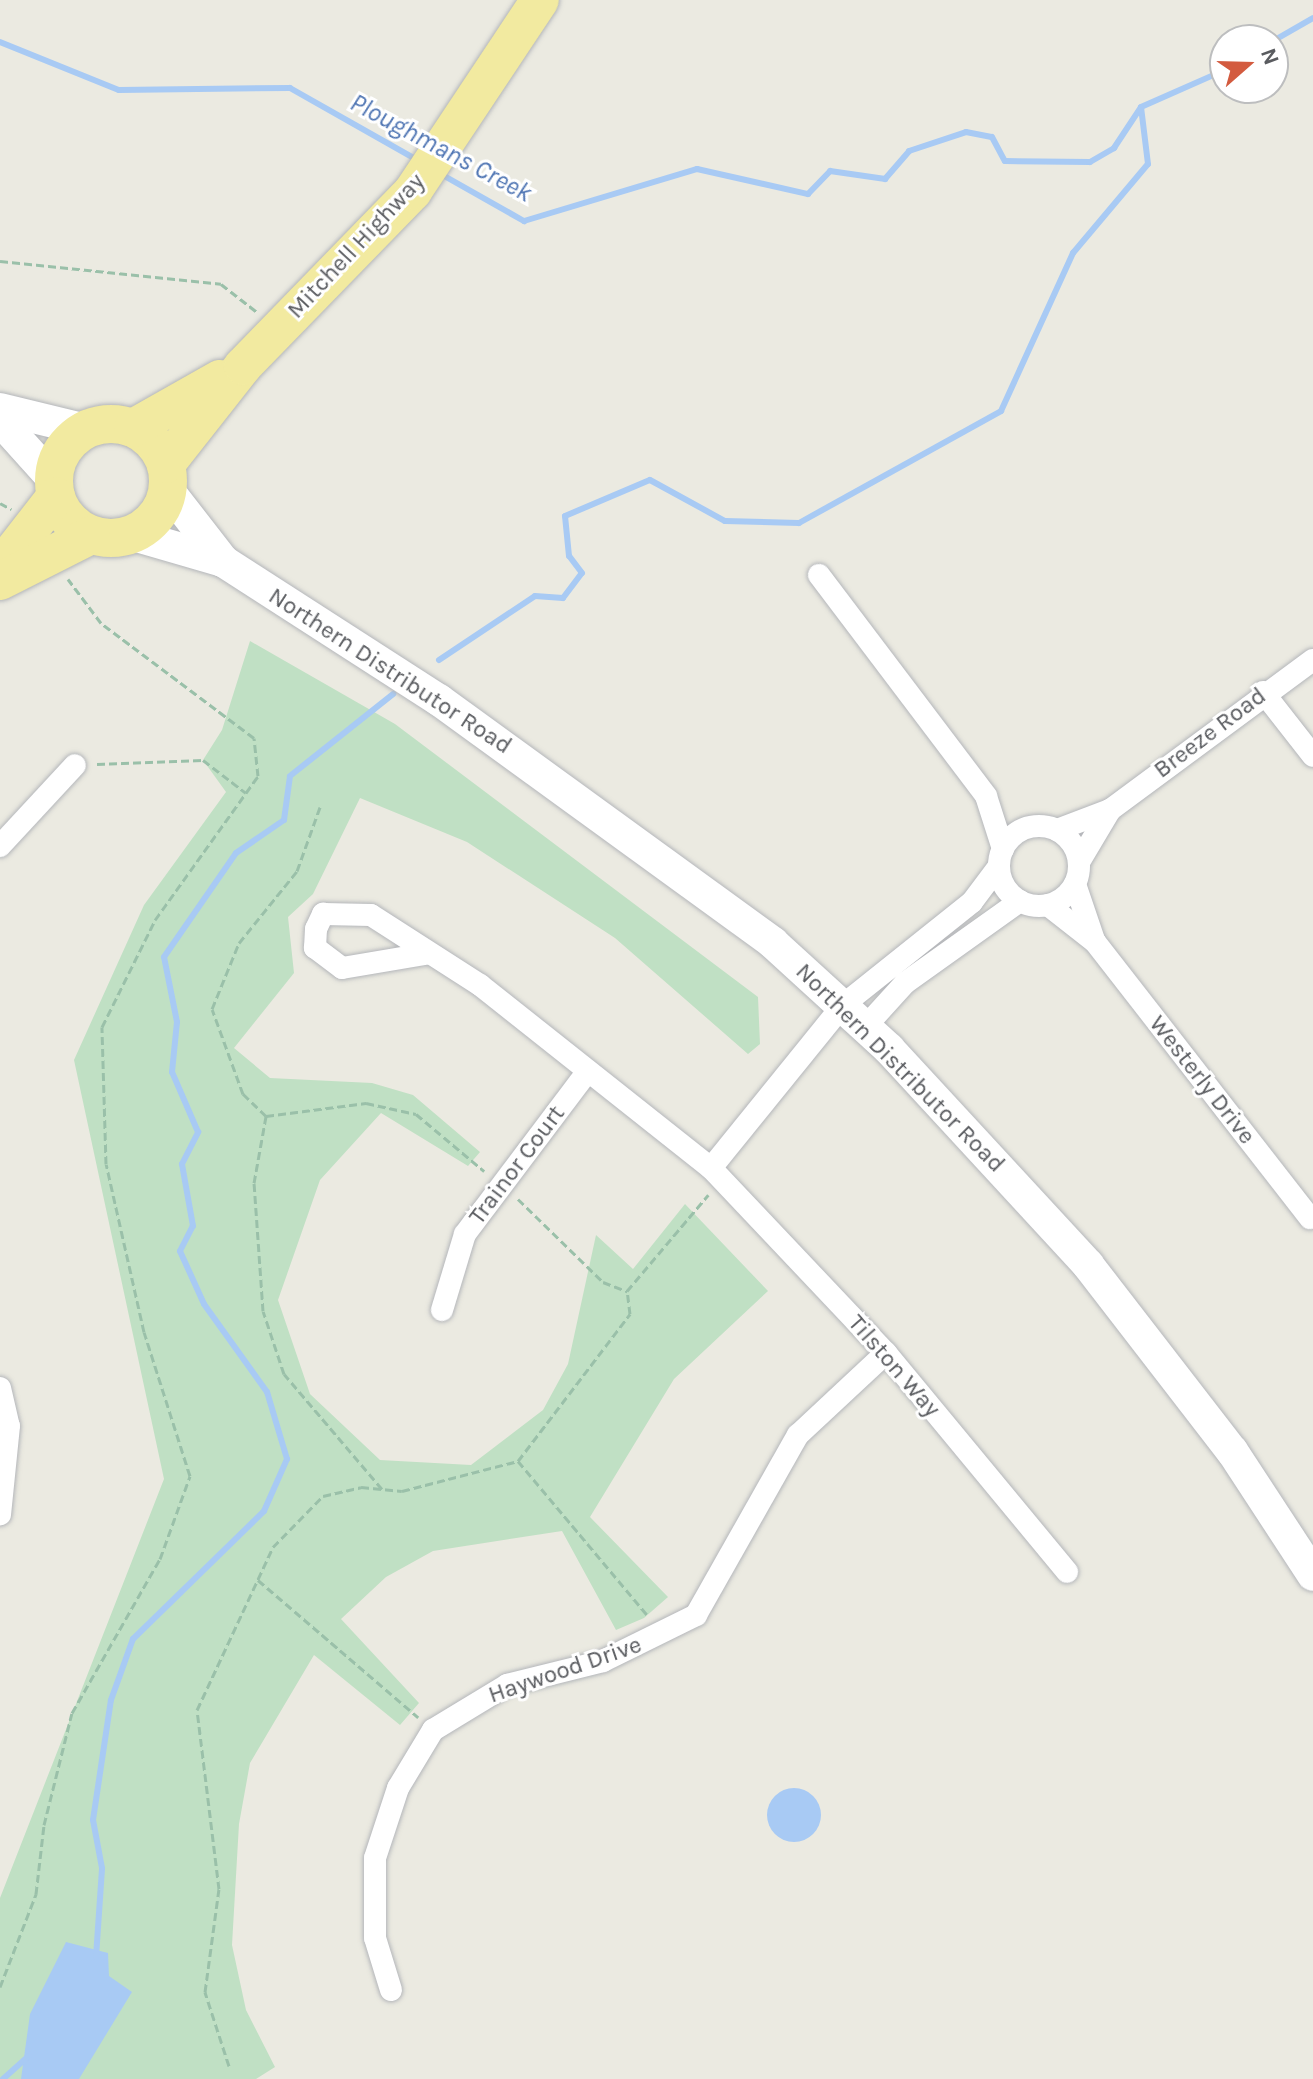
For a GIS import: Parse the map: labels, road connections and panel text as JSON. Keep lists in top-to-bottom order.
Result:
{
  "streets": {
    "highway": ["Mitchell Highway"],
    "main road": ["Northern Distributor Road"],
    "street": [
      "Breeze Road",
      "Westerly Drive",
      "Trainor Court",
      "Tilston Way",
      "Haywood Drive"
    ]
  },
  "crossings": [
    ["Mitchell Highway", "Northern Distributor Road"],
    ["Breeze Road", "Westerly Drive"],
    ["Trainor Court", "Tilston Way"],
    ["Tilston Way", "Haywood Drive"]
  ],
  "water": ["Ploughmans Creek"],
  "north": "right"
}
